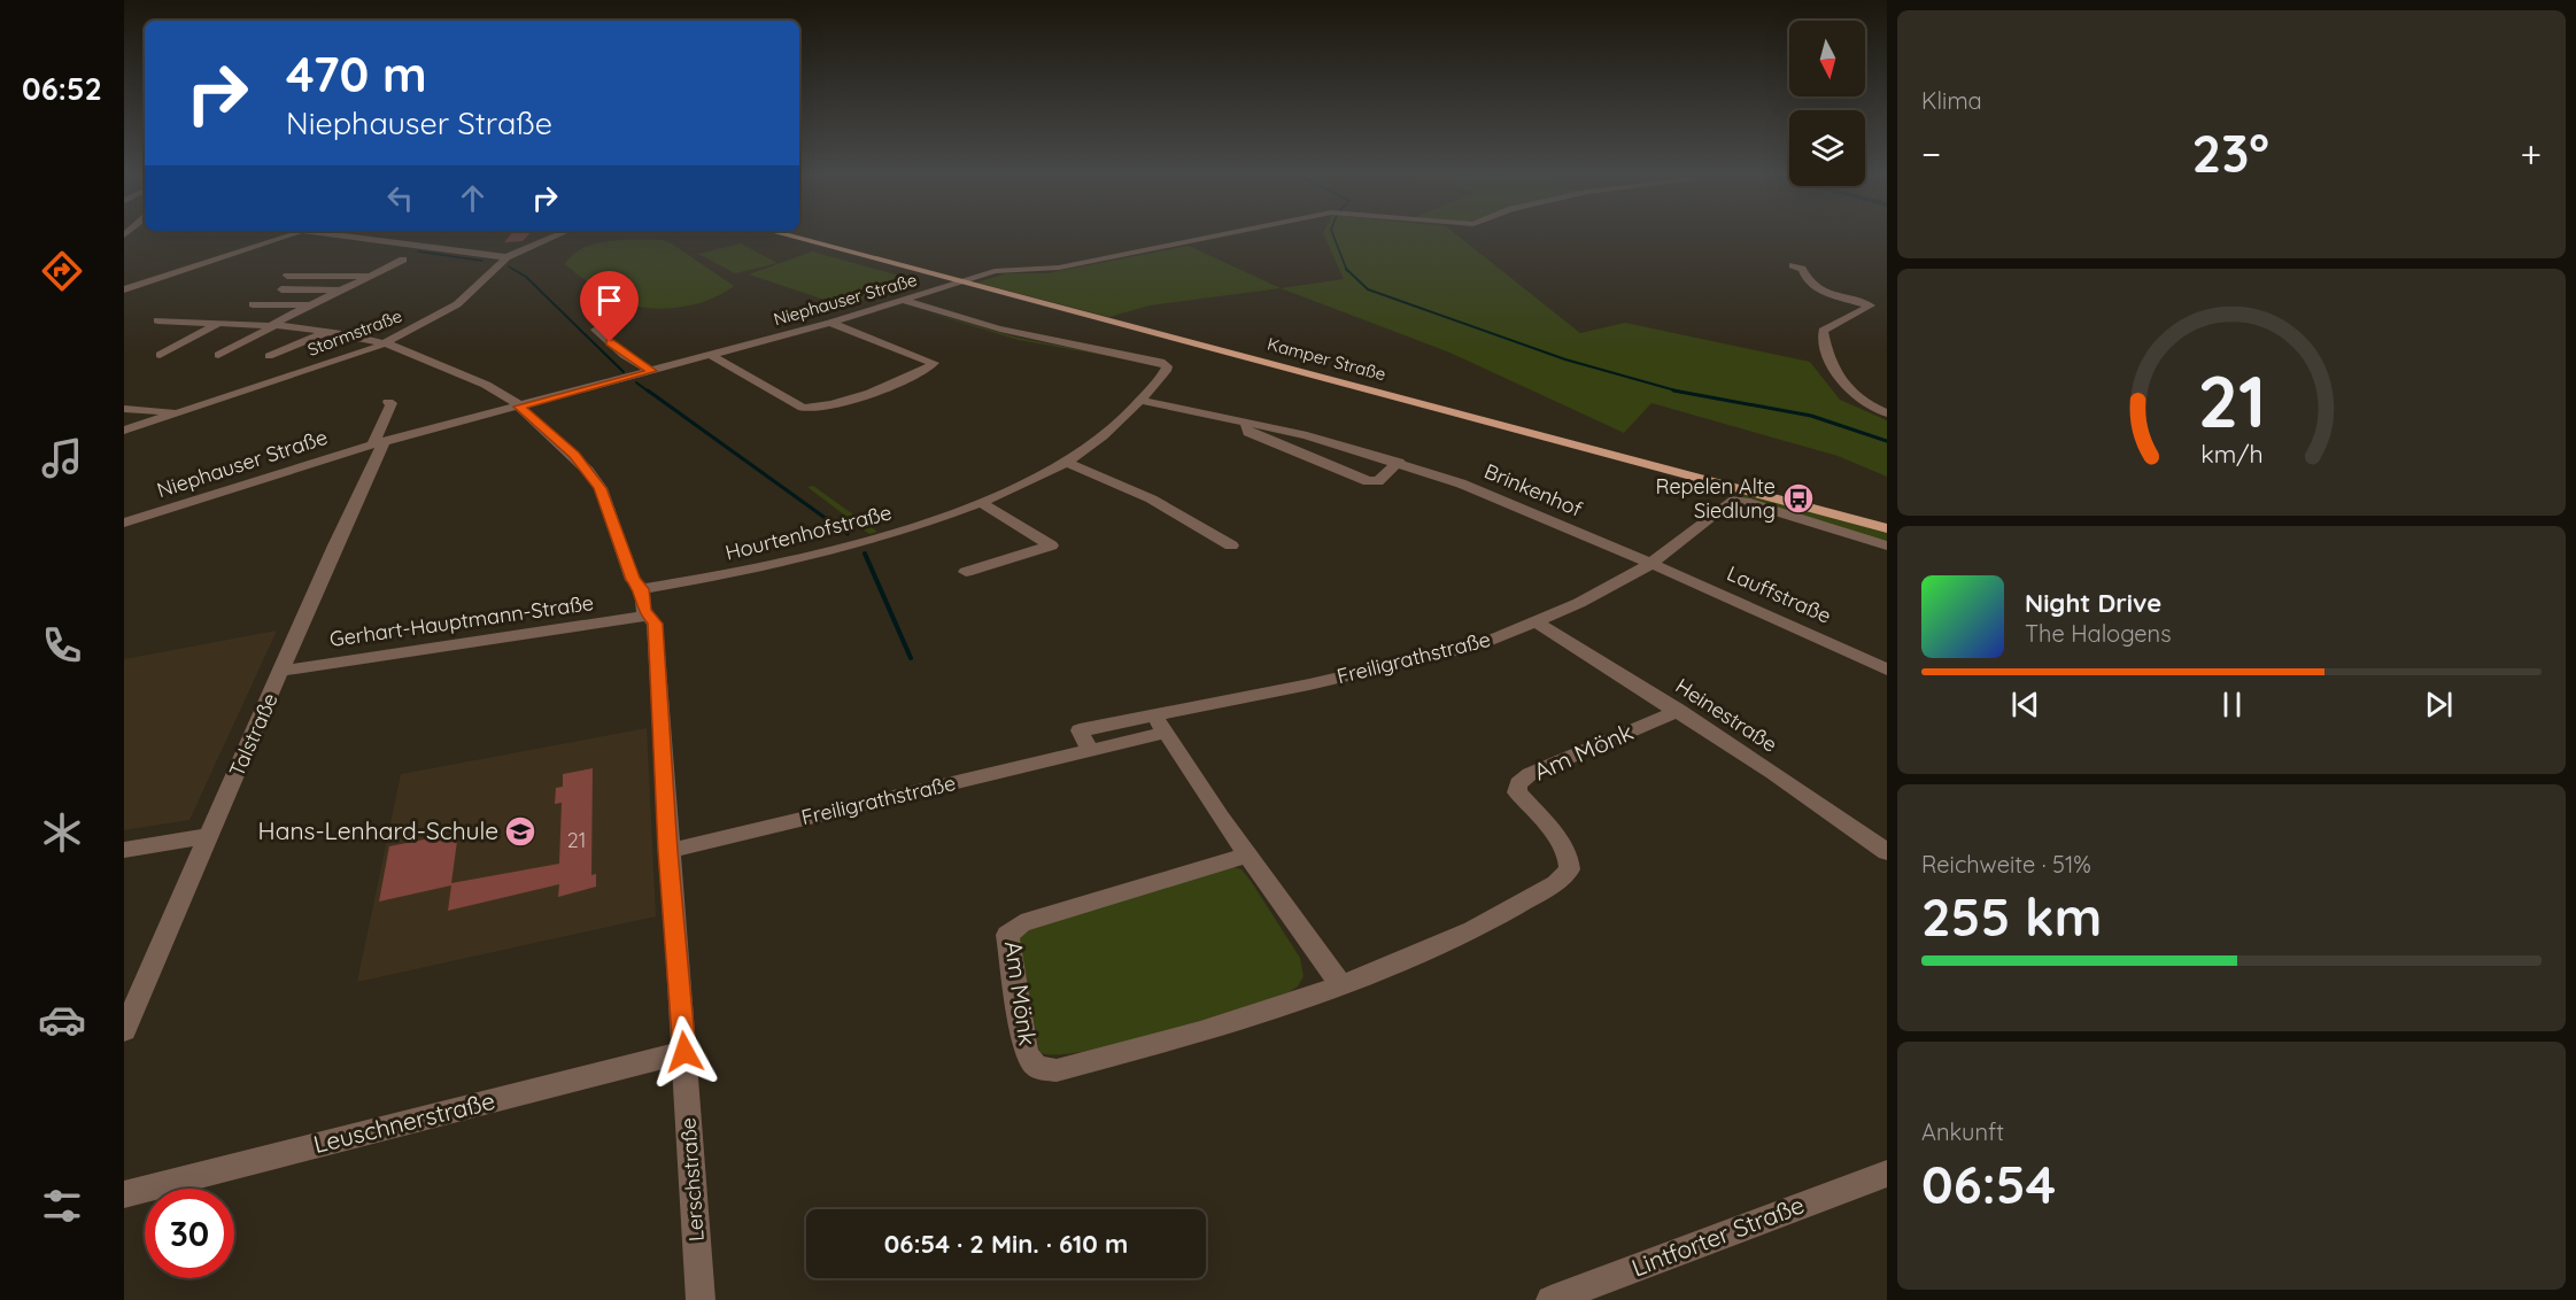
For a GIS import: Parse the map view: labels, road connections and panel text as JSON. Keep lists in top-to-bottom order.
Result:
{
  "streets": {
    "main road": ["Kamper Straße"],
    "street": [
      "Niephauser Straße",
      "Stormstraße",
      "Brinkenhof",
      "Hourtenhofstraße",
      "Lauffstraße",
      "Gerhart-Hauptmann-Straße",
      "Freiligrathstraße",
      "Heinestraße",
      "Talstraße",
      "Am Mönk",
      "Leuschnerstraße",
      "Lerschstraße",
      "Lintforter Straße"
    ]
  },
  "crossings": [
    ["Niephauser Straße", "Kamper Straße"],
    ["Niephauser Straße", "Hourtenhofstraße"],
    ["Niephauser Straße", "Talstraße"],
    ["Niephauser Straße", "Lerschstraße"],
    ["Stormstraße", "Lerschstraße"],
    ["Brinkenhof", "Hourtenhofstraße"],
    ["Brinkenhof", "Lauffstraße"],
    ["Brinkenhof", "Freiligrathstraße"],
    ["Hourtenhofstraße", "Lerschstraße"],
    ["Lauffstraße", "Freiligrathstraße"],
    ["Gerhart-Hauptmann-Straße", "Talstraße"],
    ["Gerhart-Hauptmann-Straße", "Lerschstraße"],
    ["Freiligrathstraße", "Heinestraße"],
    ["Freiligrathstraße", "Lerschstraße"],
    ["Heinestraße", "Am Mönk"],
    ["Leuschnerstraße", "Lerschstraße"]
  ],
  "places": {
    "bus stop": ["Repelen Alte Siedlung"],
    "school or university": ["Hans-Lenhard-Schule"]
  },
  "house_numbers": ["21"],
  "north": "bottom",
  "page": {
    "tabs": "06:52",
    "tile": [
      "Klima",
      ["Reichweite · 51%", "255 km"],
      ["Ankunft", "06:54"]
    ],
    "turn": ["470 m", "Niephauser Straße"],
    "heat": ["−", "23°", "+"],
    "song": ["Night Drive", "The Halogens"],
    "limit": "30",
    "trip": "06:54 · 2 Min. · 610 m",
    "gauge": ["21", "km/h"]
  }
}
